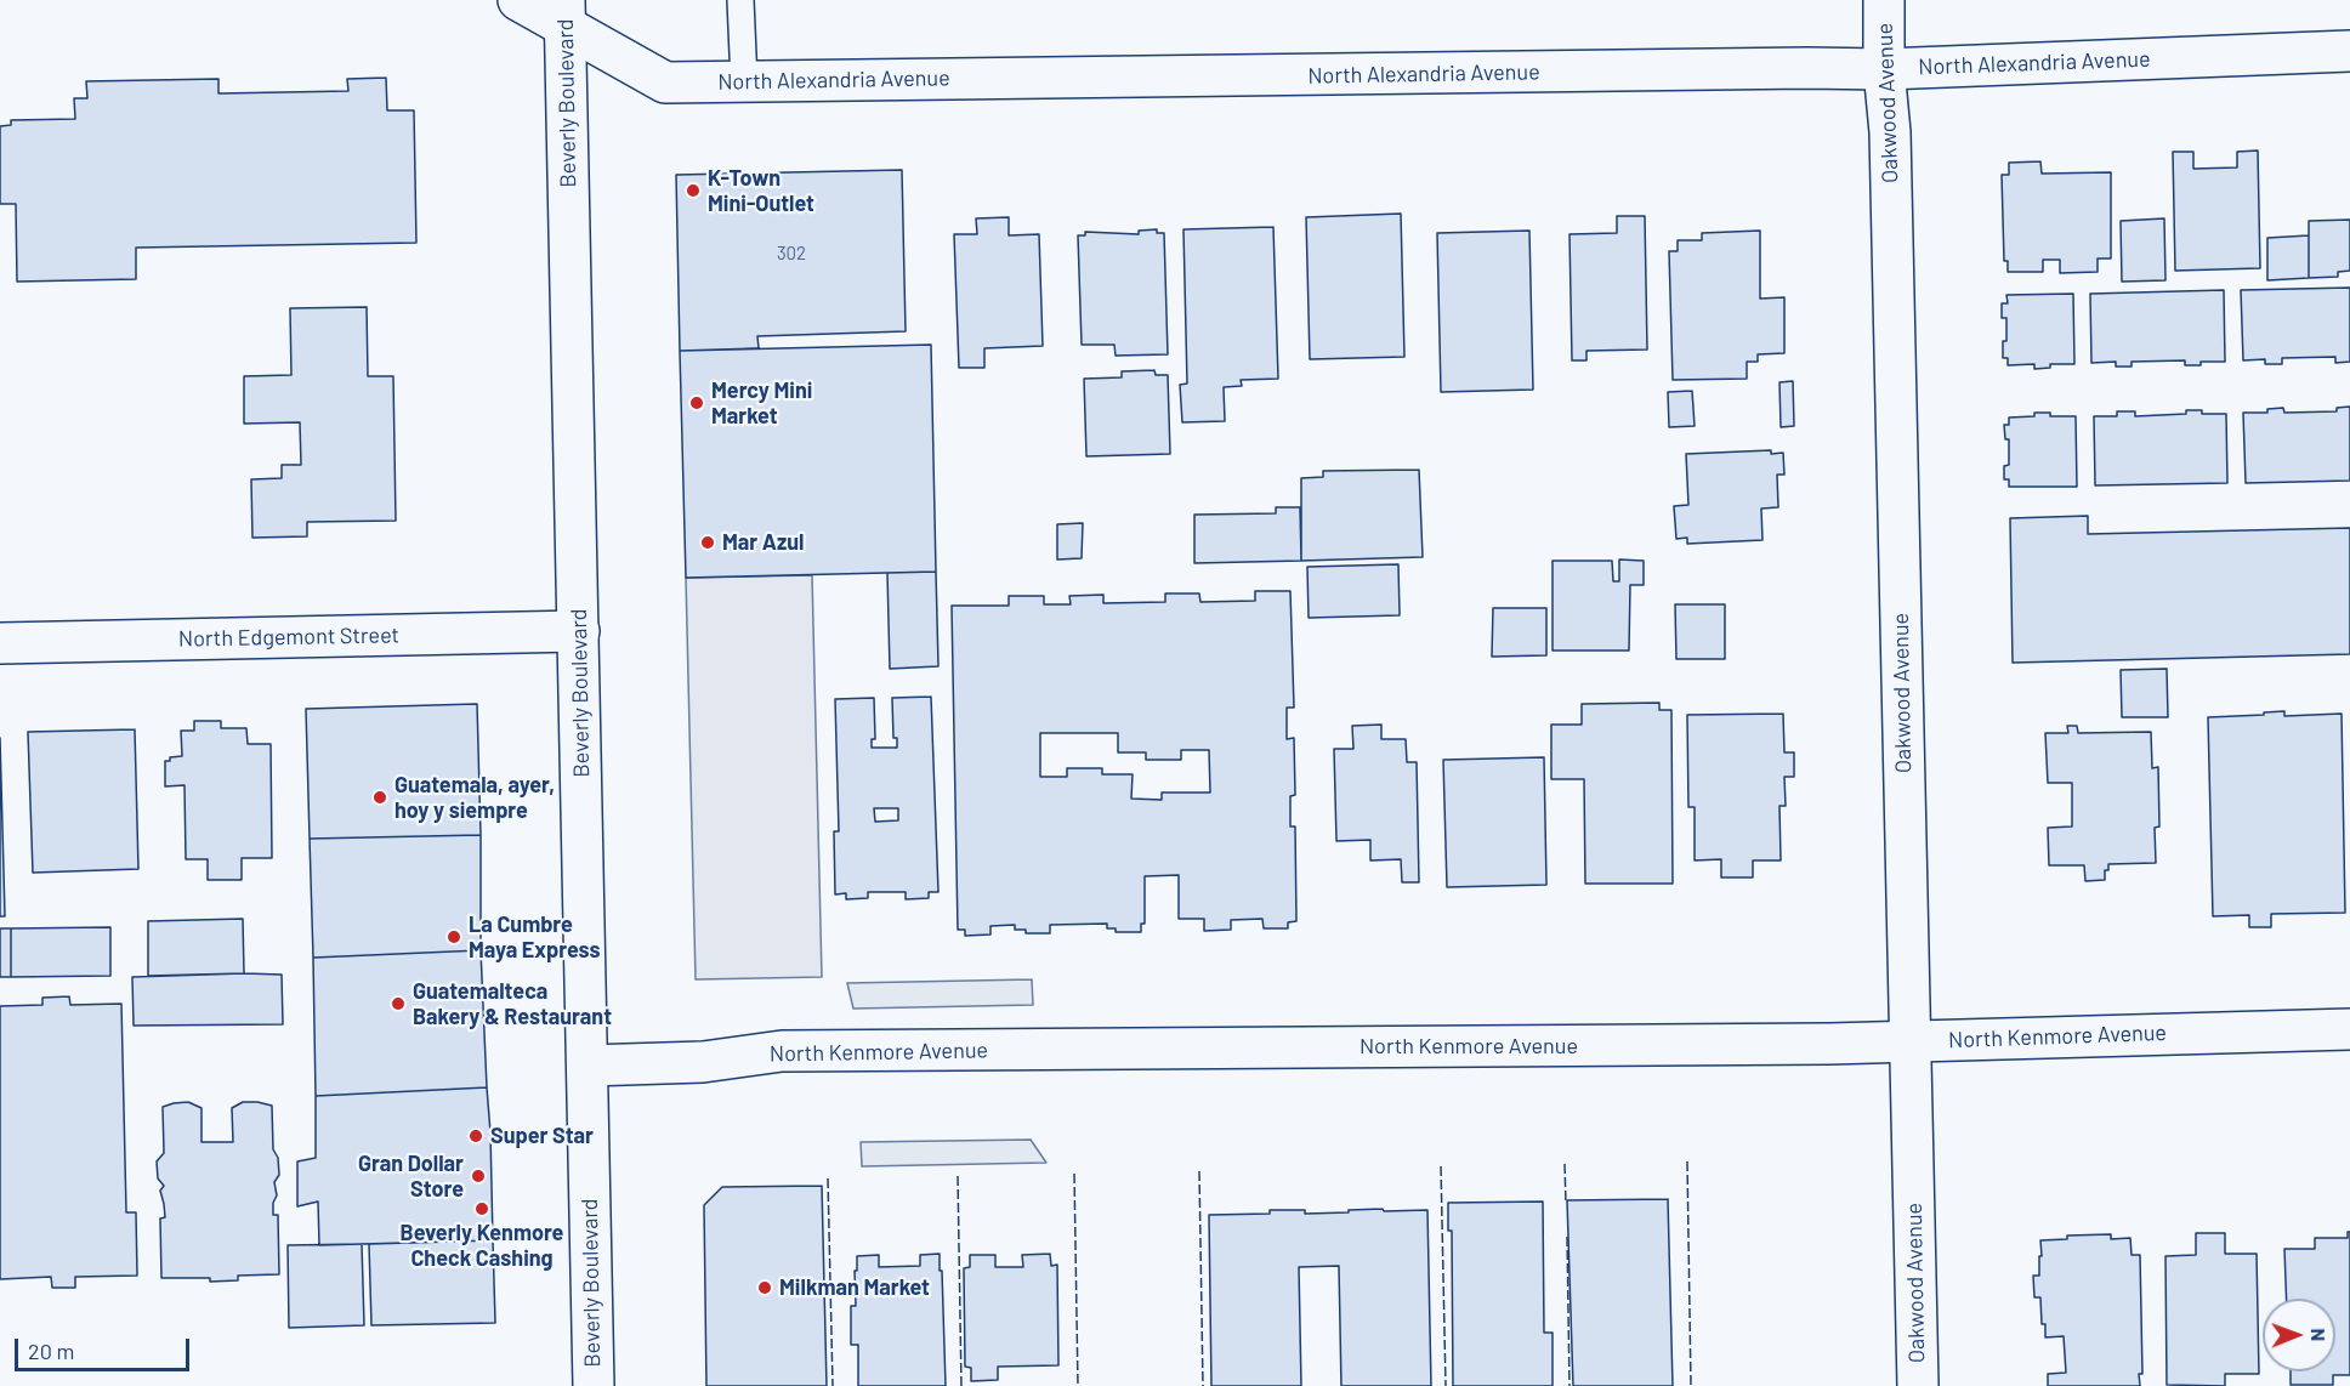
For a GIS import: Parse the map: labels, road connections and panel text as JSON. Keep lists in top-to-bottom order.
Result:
{
  "streets": {
    "street": [
      "North Alexandria Avenue",
      "Beverly Boulevard",
      "Oakwood Avenue",
      "North Edgemont Street",
      "North Kenmore Avenue"
    ]
  },
  "crossings": [
    ["North Alexandria Avenue", "Beverly Boulevard"],
    ["North Alexandria Avenue", "Oakwood Avenue"],
    ["Beverly Boulevard", "North Edgemont Street"],
    ["Beverly Boulevard", "North Kenmore Avenue"],
    ["Oakwood Avenue", "North Kenmore Avenue"]
  ],
  "places": [
    "K-Town Mini-Outlet",
    "Mercy Mini Market",
    "Mar Azul",
    "Guatemala, ayer, hoy y siempre",
    "La Cumbre Maya Express",
    "Guatemalteca Bakery & Restaurant",
    "Super Star",
    "Gran Dollar Store",
    "Beverly Kenmore Check Cashing",
    "Milkman Market"
  ],
  "house_numbers": ["302"],
  "scale_bar": "20 m",
  "north": "right"
}
